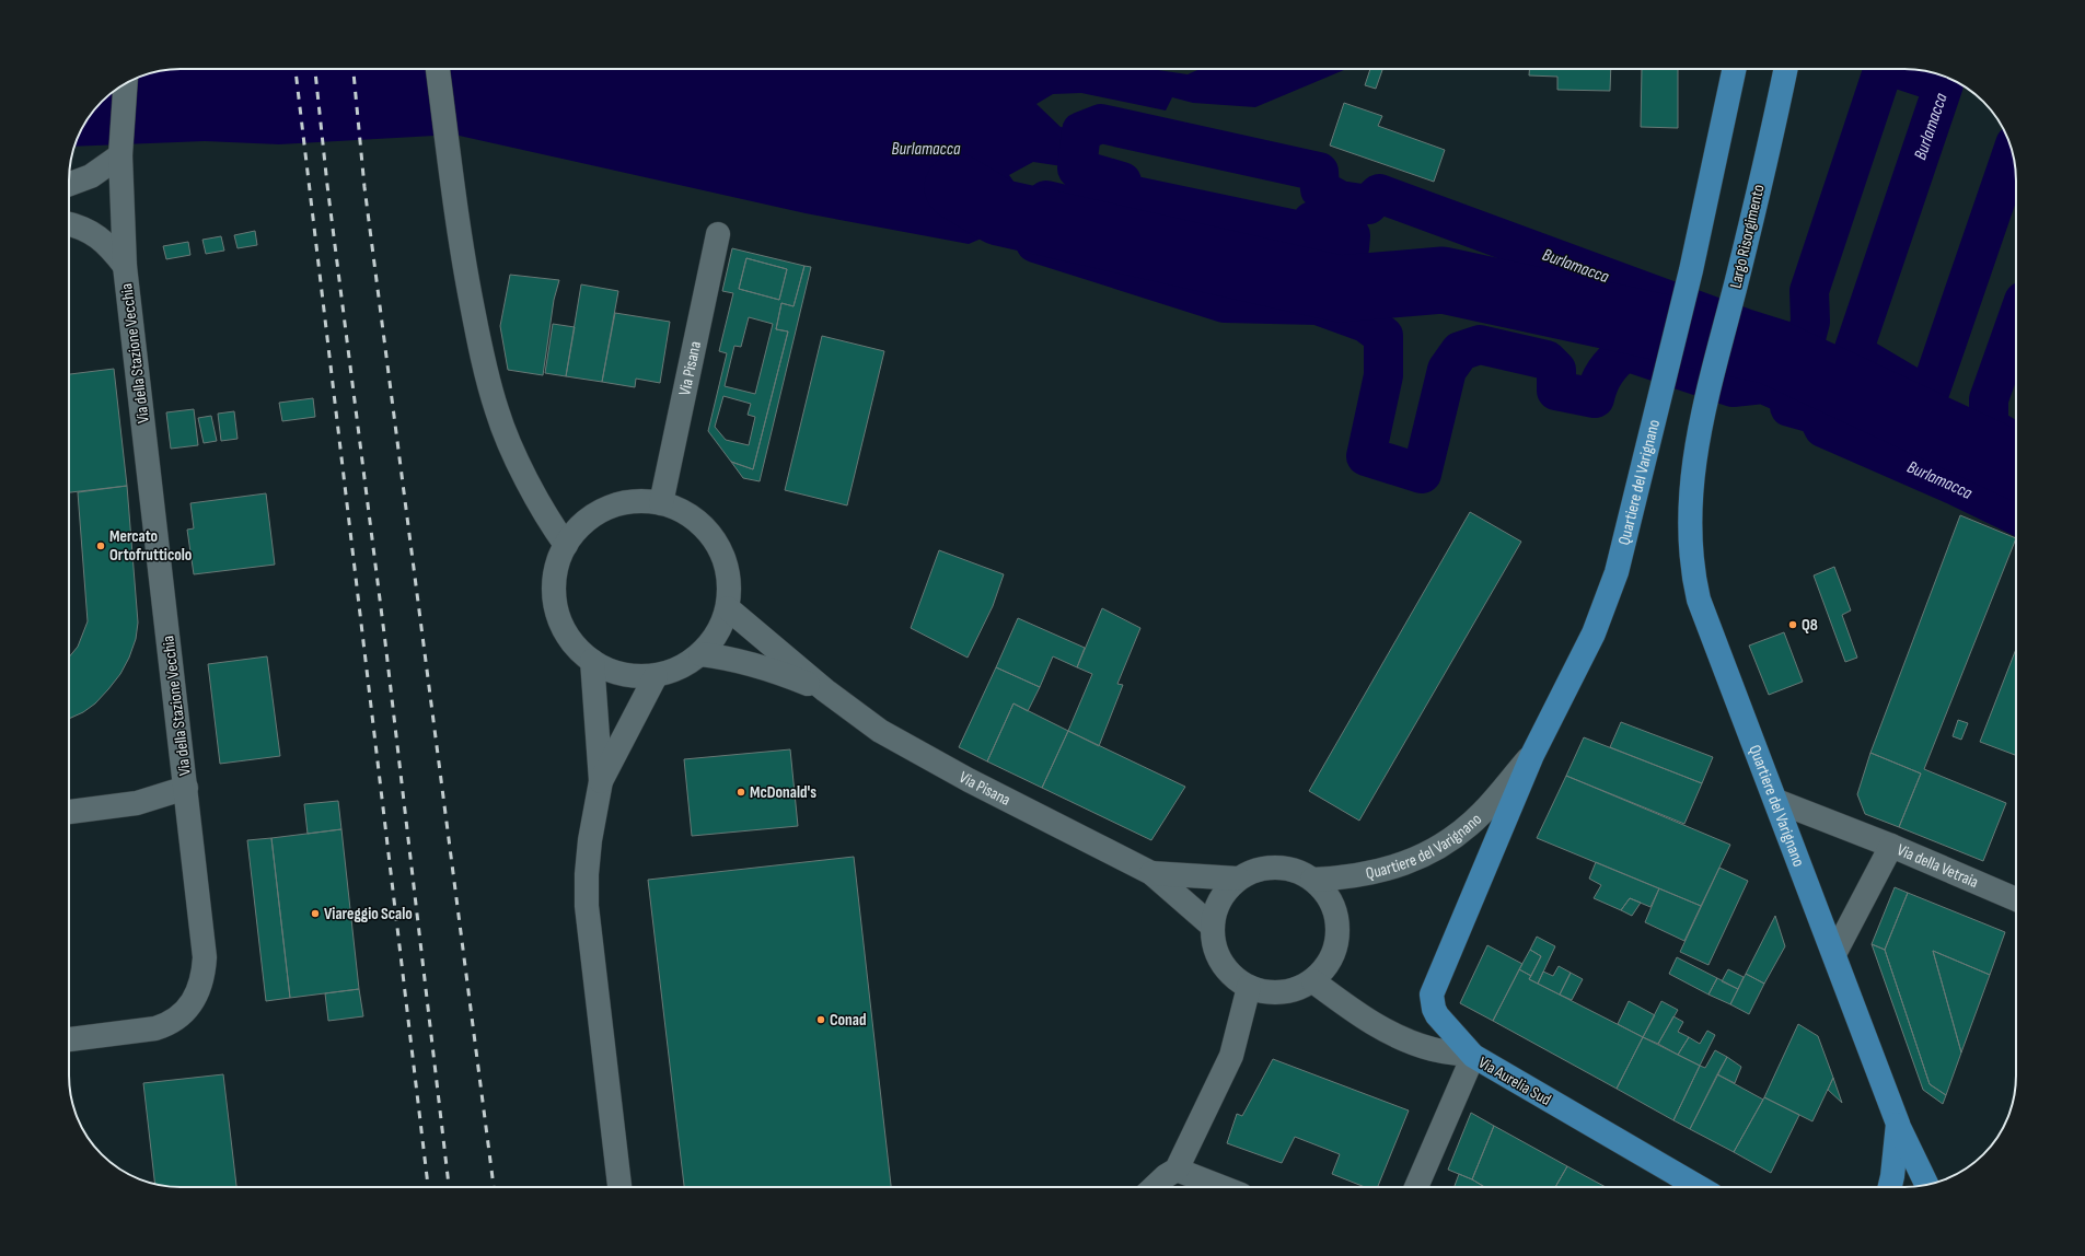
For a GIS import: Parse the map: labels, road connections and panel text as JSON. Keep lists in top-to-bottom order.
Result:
{
  "streets": {
    "main road": ["Largo Risorgimento", "Quartiere del Varignano", "Via Aurelia Sud"],
    "street": ["Via della Stazione Vecchia", "Via Pisana", "Via della Vetraia"]
  },
  "crossings": [
    ["Largo Risorgimento", "Quartiere del Varignano"],
    ["Via Pisana", "Quartiere del Varignano"],
    ["Via Pisana", "Via Aurelia Sud"],
    ["Quartiere del Varignano", "Via della Vetraia"],
    ["Quartiere del Varignano", "Via Aurelia Sud"]
  ],
  "water": ["Burlamacca"],
  "places": [
    "Mercato Ortofrutticolo",
    "Q8",
    "McDonald's",
    "Viareggio Scalo",
    "Conad"
  ]
}
